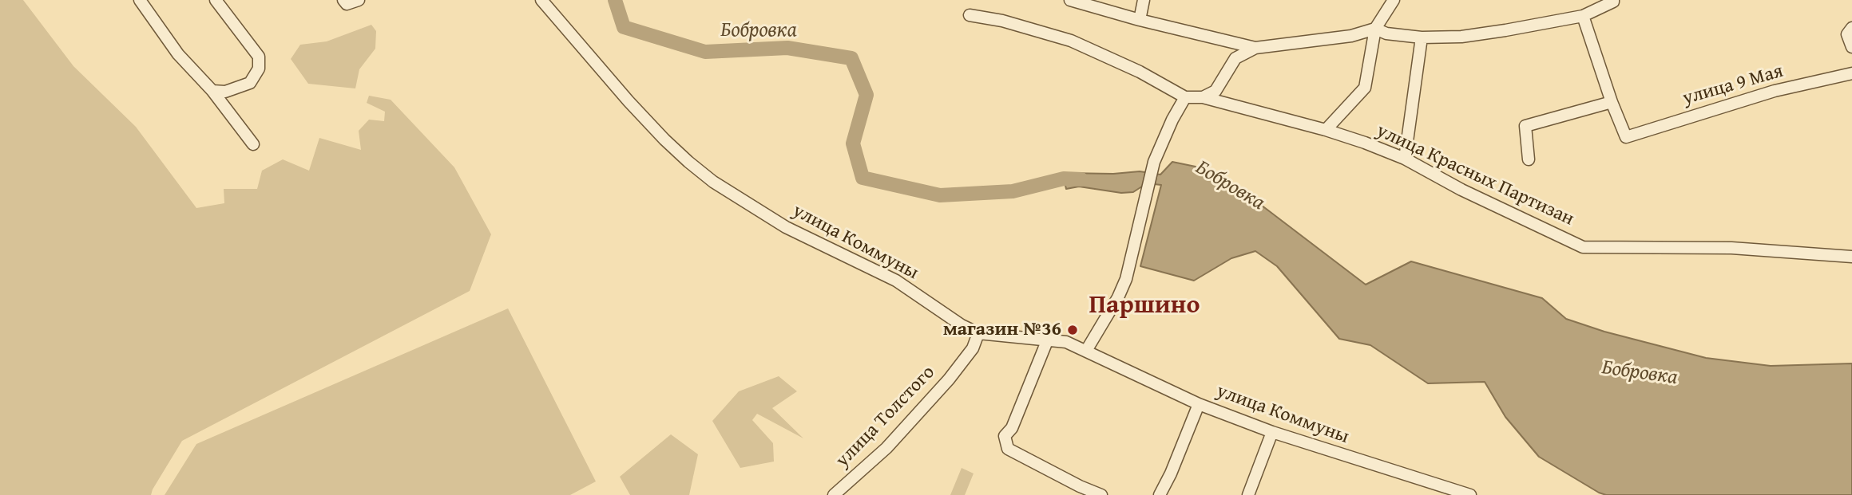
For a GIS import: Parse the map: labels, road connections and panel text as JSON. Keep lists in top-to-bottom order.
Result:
{
  "streets": {
    "street": [
      "улица 9 Мая",
      "улица Красных Партизан",
      "улица Коммуны",
      "улица Толстого"
    ]
  },
  "crossings": [
    ["улица Коммуны", "улица Толстого"]
  ],
  "districts": ["Паршино"],
  "water": ["Бобровка"],
  "places": ["магазин №36"]
}
